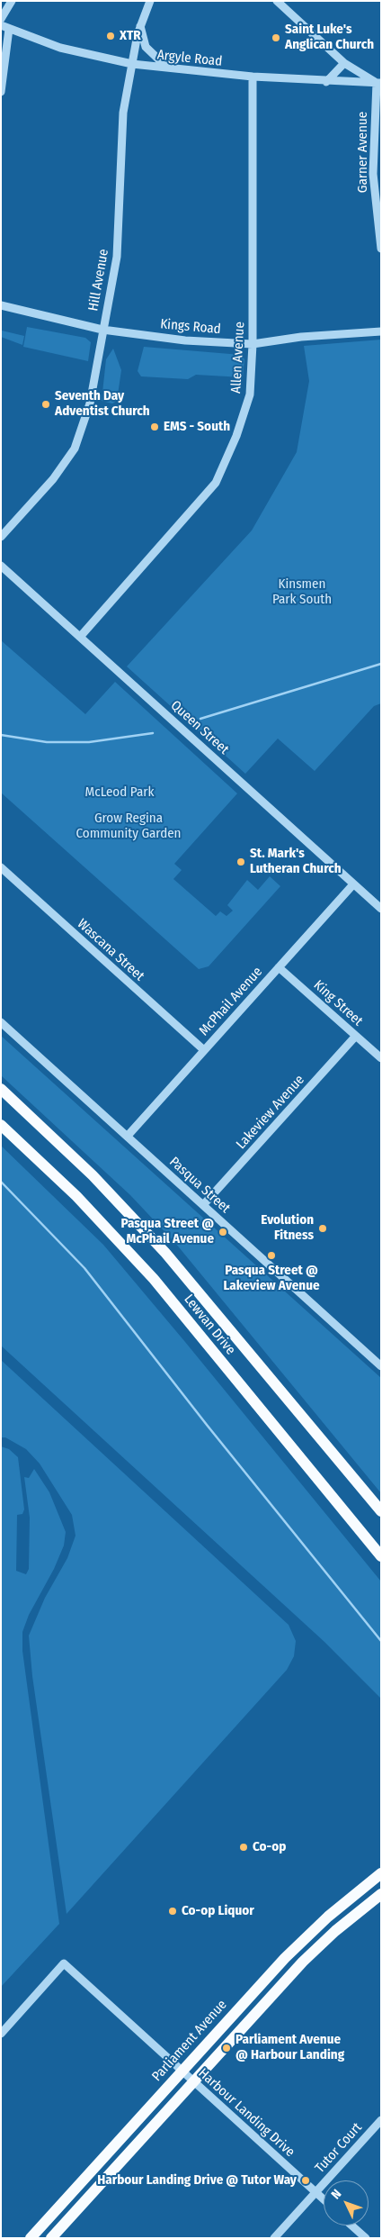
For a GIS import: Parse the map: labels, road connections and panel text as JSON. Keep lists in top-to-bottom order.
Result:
{
  "streets": {
    "main road": ["Lewvan Drive", "Parliament Avenue"],
    "street": [
      "Argyle Road",
      "Garner Avenue",
      "Hill Avenue",
      "Kings Road",
      "Allen Avenue",
      "Queen Street",
      "Wascana Street",
      "McPhail Avenue",
      "King Street",
      "Lakeview Avenue",
      "Pasqua Street",
      "Harbour Landing Drive",
      "Tutor Court"
    ]
  },
  "crossings": [
    ["Argyle Road", "Garner Avenue"],
    ["Argyle Road", "Hill Avenue"],
    ["Argyle Road", "Allen Avenue"],
    ["Hill Avenue", "Kings Road"],
    ["Kings Road", "Allen Avenue"],
    ["Allen Avenue", "Queen Street"],
    ["Queen Street", "McPhail Avenue"],
    ["Wascana Street", "McPhail Avenue"],
    ["McPhail Avenue", "King Street"],
    ["McPhail Avenue", "Pasqua Street"],
    ["King Street", "Lakeview Avenue"],
    ["Lakeview Avenue", "Pasqua Street"],
    ["Parliament Avenue", "Harbour Landing Drive"],
    ["Harbour Landing Drive", "Tutor Court"]
  ],
  "parks": ["Kinsmen Park South", "McLeod Park", "Grow Regina Community Garden"],
  "places": [
    "XTR",
    "Saint Luke's Anglican Church",
    "Seventh Day Adventist Church",
    "EMS - South",
    "St. Mark's Lutheran Church",
    "Evolution Fitness",
    "Pasqua Street @ McPhail Avenue",
    "Pasqua Street @ Lakeview Avenue",
    "Co-op",
    "Co-op Liquor",
    "Parliament Avenue @ Harbour Landing",
    "Harbour Landing Drive @ Tutor Way"
  ],
  "north": "top left"
}
